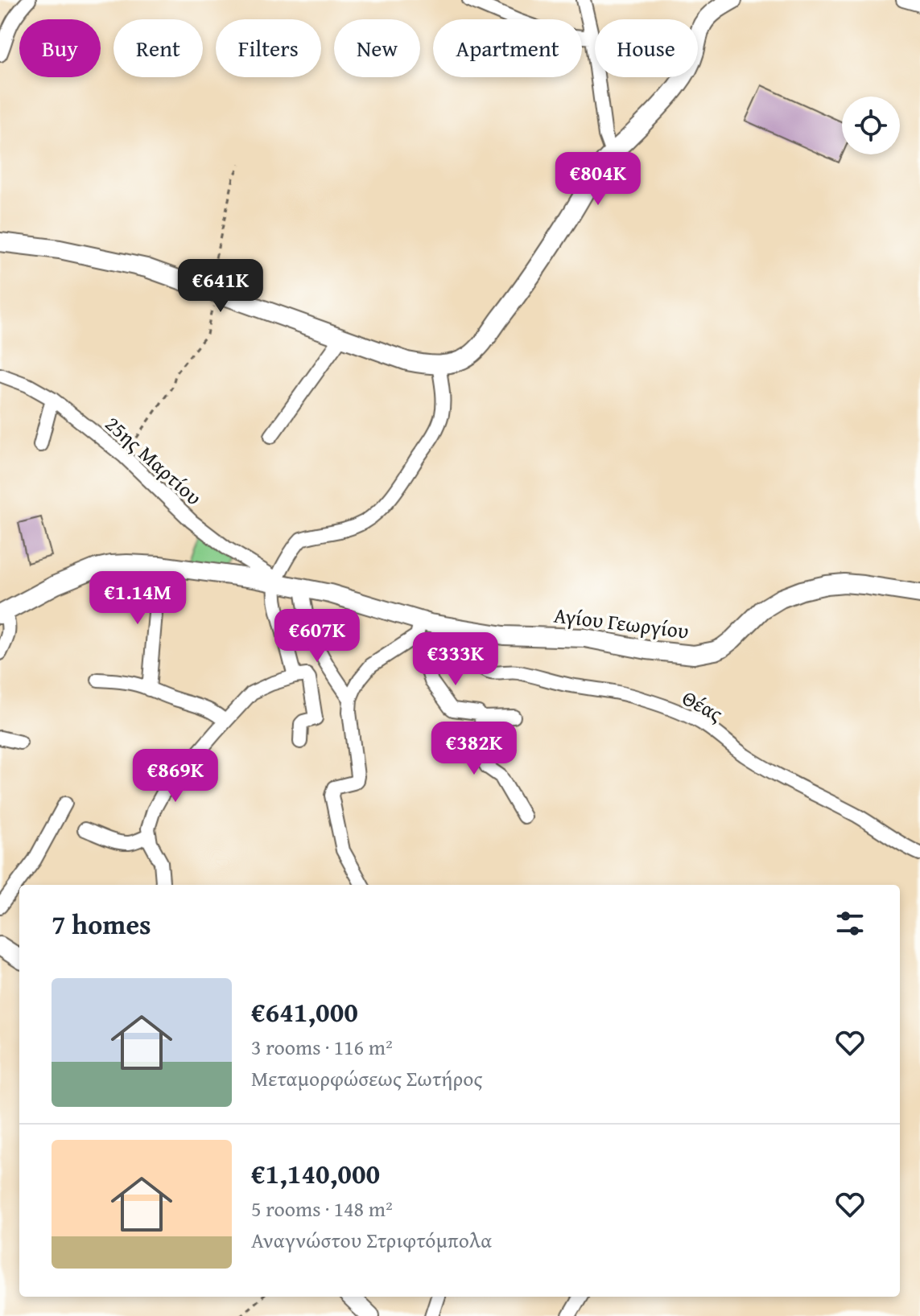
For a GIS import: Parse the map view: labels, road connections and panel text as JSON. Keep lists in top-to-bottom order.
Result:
{
  "streets": {
    "street": ["25ης Μαρτίου", "Αγίου Γεωργίου", "Θέας"]
  },
  "crossings": [
    ["25ης Μαρτίου", "Αγίου Γεωργίου"],
    ["Αγίου Γεωργίου", "Θέας"]
  ],
  "page": {
    "chip": [
      "Buy",
      "Rent",
      "Filters",
      "New",
      "Apartment",
      "House"
    ],
    "price": [
      "€804K",
      "€641K",
      "€1.14M",
      "€607K",
      "€333K",
      "€382K",
      "€869K"
    ],
    "heading": "7 homes",
    "list": [
      {
        "name": "€641,000",
        "note": "3 rooms · 116 m² · Μεταμορφώσεως Σωτήρος"
      },
      {
        "name": "€1,140,000",
        "note": "5 rooms · 148 m² · Αναγνώστου Στριφτόμπολα"
      }
    ]
  }
}
